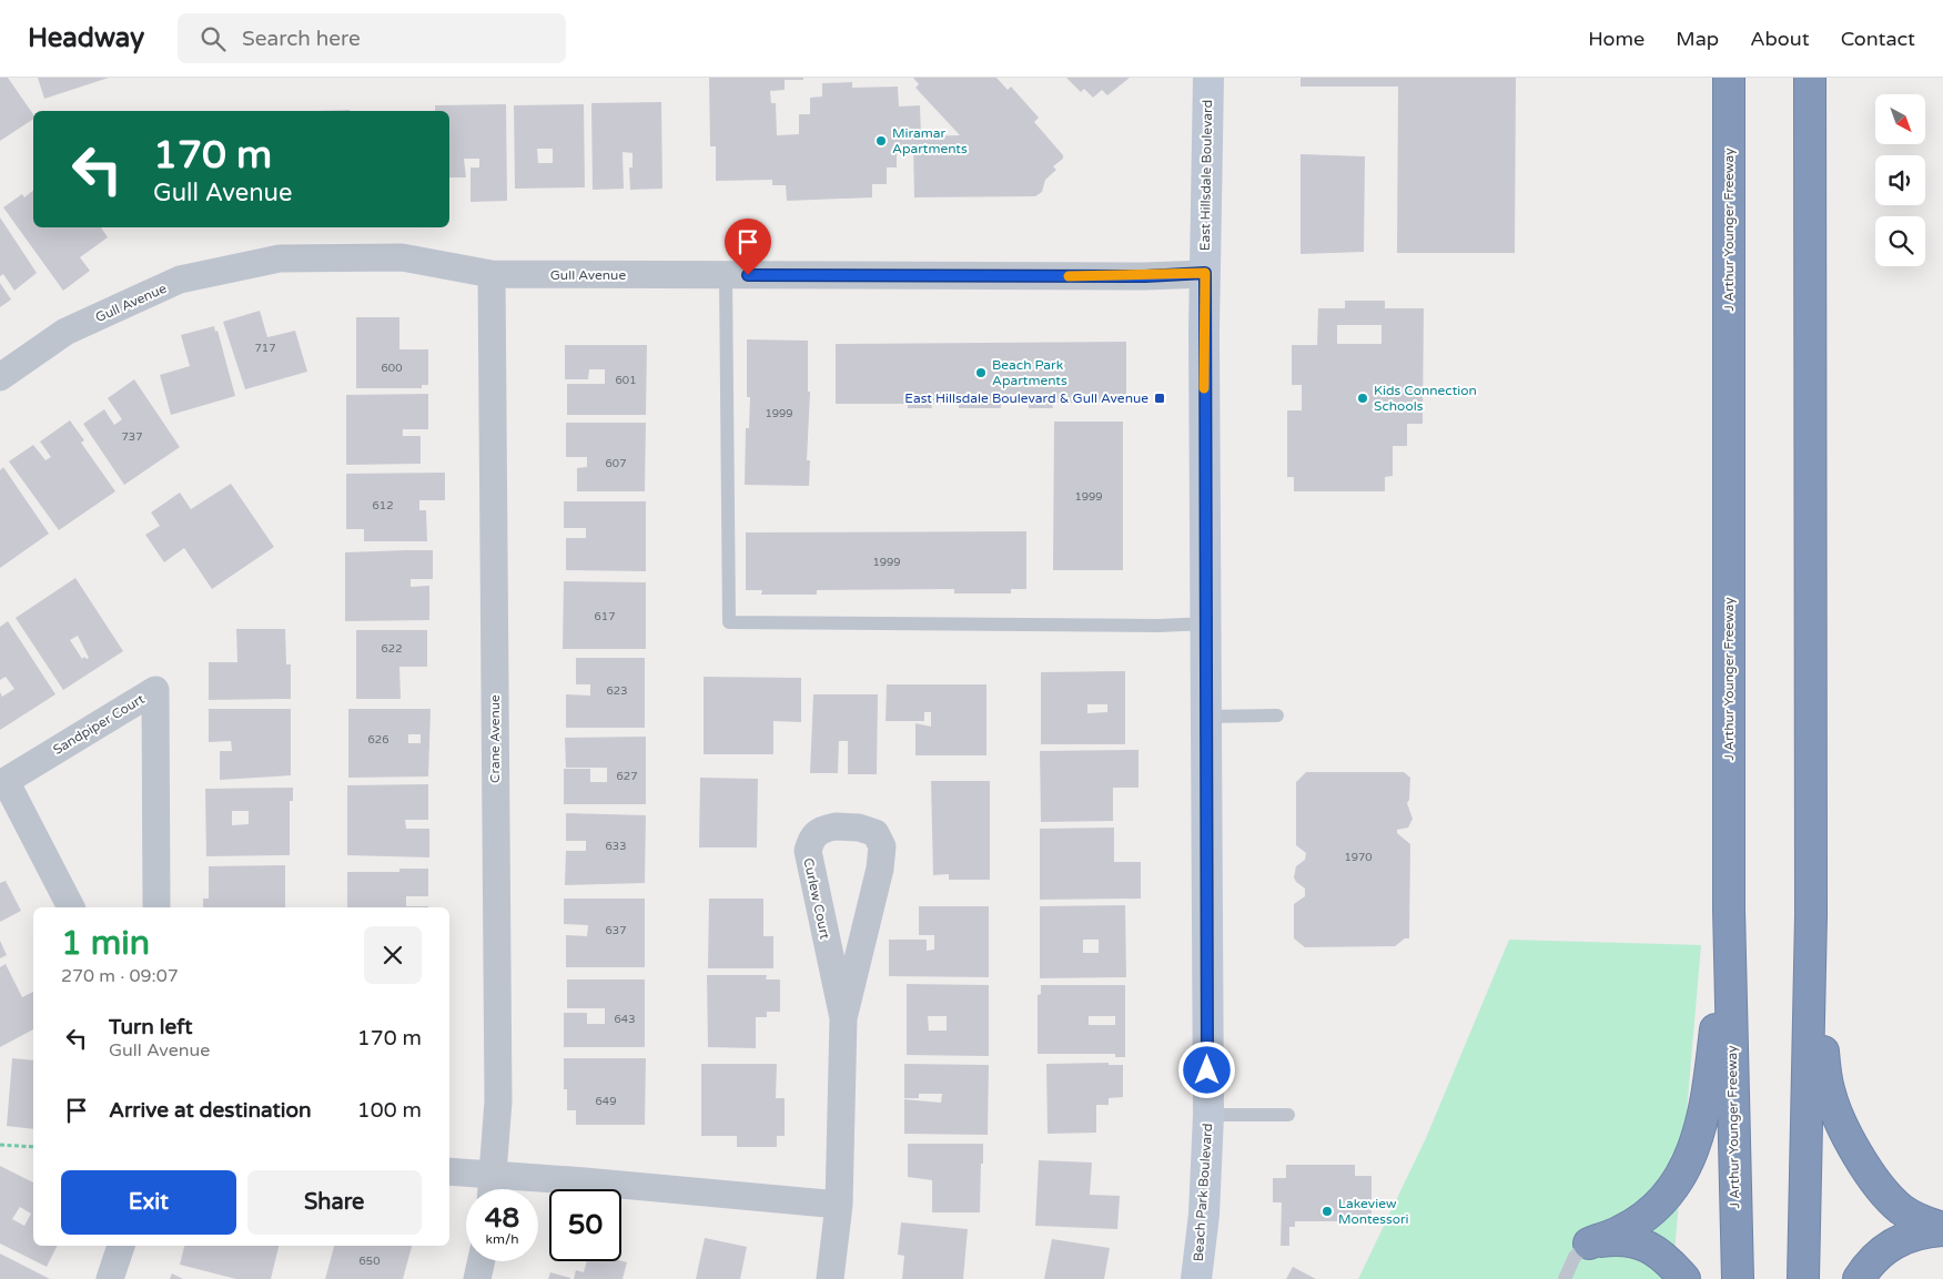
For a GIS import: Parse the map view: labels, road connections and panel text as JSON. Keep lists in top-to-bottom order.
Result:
{
  "streets": {
    "highway": ["J Arthur Younger Freeway"],
    "main road": ["East Hillsdale Boulevard", "Beach Park Boulevard"],
    "street": [
      "Gull Avenue",
      "Sandpiper Court",
      "Crane Avenue",
      "Curlew Court"
    ]
  },
  "crossings": [
    ["East Hillsdale Boulevard", "Gull Avenue"],
    ["East Hillsdale Boulevard", "Beach Park Boulevard"],
    ["Gull Avenue", "Crane Avenue"],
    ["Gull Avenue", "Beach Park Boulevard"]
  ],
  "places": {
    "other": [
      "Miramar Apartments",
      "Beach Park Apartments",
      "Kids Connection Schools",
      "Lakeview Montessori"
    ],
    "transit": ["East Hillsdale Boulevard & Gull Avenue"]
  },
  "house_numbers": [
    "717",
    "600",
    "601",
    "1999",
    "737",
    "607",
    "1999",
    "612",
    "1999",
    "617",
    "622",
    "623",
    "626",
    "627",
    "633",
    "1970",
    "637",
    "643",
    "649",
    "650"
  ],
  "north": "bottom right",
  "page": {
    "header": "Headway",
    "search": "Search here",
    "nav": [
      "Home",
      "Map",
      "About",
      "Contact"
    ],
    "turn": ["170 m", "Gull Avenue"],
    "heading": ["1 min", "270 m · 09:07"],
    "list": [
      {
        "name": "Turn left",
        "note": "Gull Avenue",
        "value": "170 m"
      },
      {
        "name": "Arrive at destination",
        "value": "100 m"
      }
    ],
    "buttons": ["Exit", "Share"],
    "speed": "48 km/h",
    "limit": "50"
  }
}
